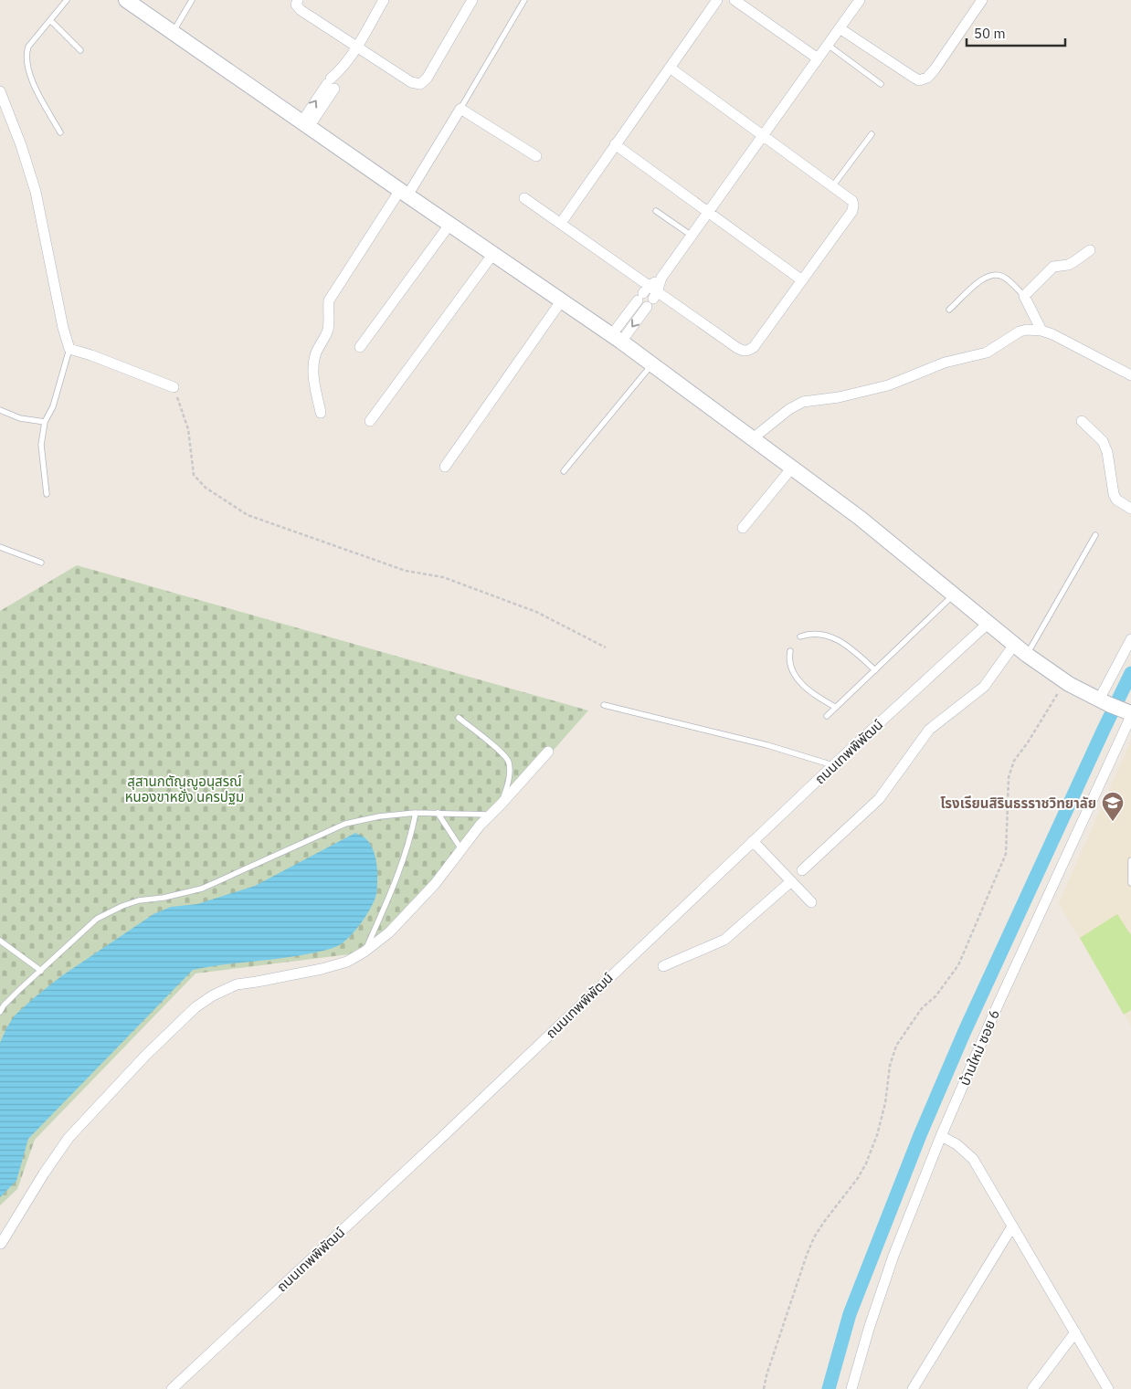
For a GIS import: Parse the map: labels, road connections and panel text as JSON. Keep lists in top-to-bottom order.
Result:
{
  "streets": {
    "street": ["ถนนเทพพิพัฒน์", "บ้านใหม่ ซอย 6"]
  },
  "parks": ["สุสานกตัญญูอนุสรณ์ หนองขาหยั่ง นครปฐม"],
  "places": {
    "school or university": ["โรงเรียนสิรินธรราชวิทยาลัย"]
  },
  "scale_bar": "50 m"
}
